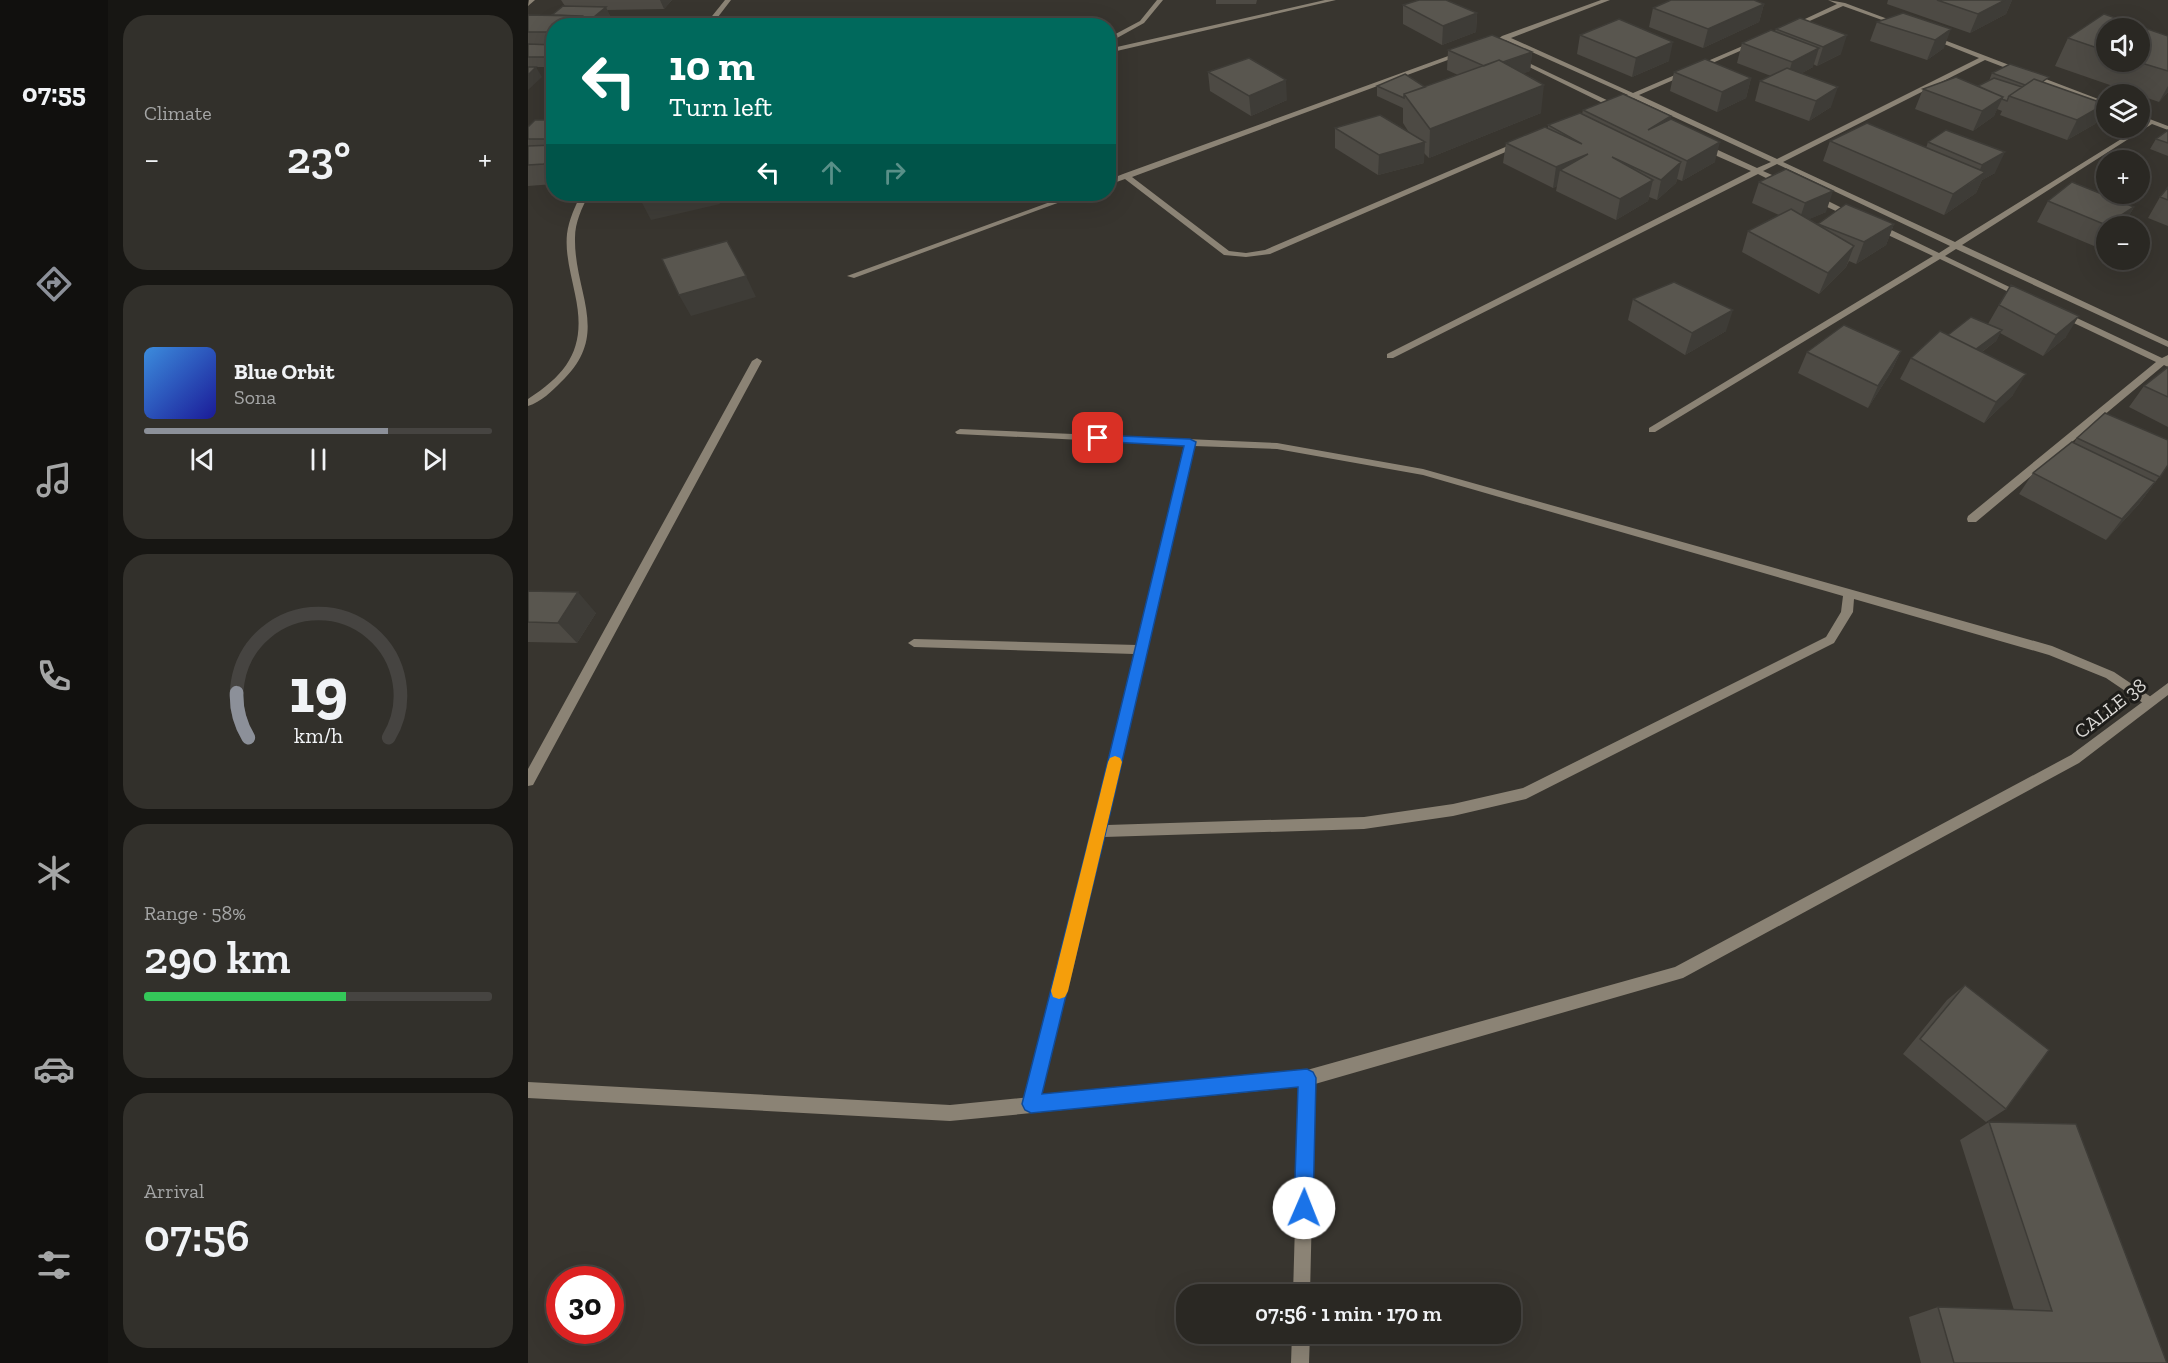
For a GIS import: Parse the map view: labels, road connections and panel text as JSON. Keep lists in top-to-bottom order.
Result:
{
  "streets": {
    "street": ["CALLE 38"]
  },
  "page": {
    "tabs": "07:55",
    "tile": [
      "Climate",
      ["Range · 58%", "290 km"],
      ["Arrival", "07:56"]
    ],
    "map_buttons": ["+", "−"],
    "turn": ["10 m", "Turn left"],
    "heat": ["−", "23°", "+"],
    "song": ["Blue Orbit", "Sona"],
    "limit": "30",
    "trip": "07:56 · 1 min · 170 m",
    "gauge": ["19", "km/h"]
  }
}
